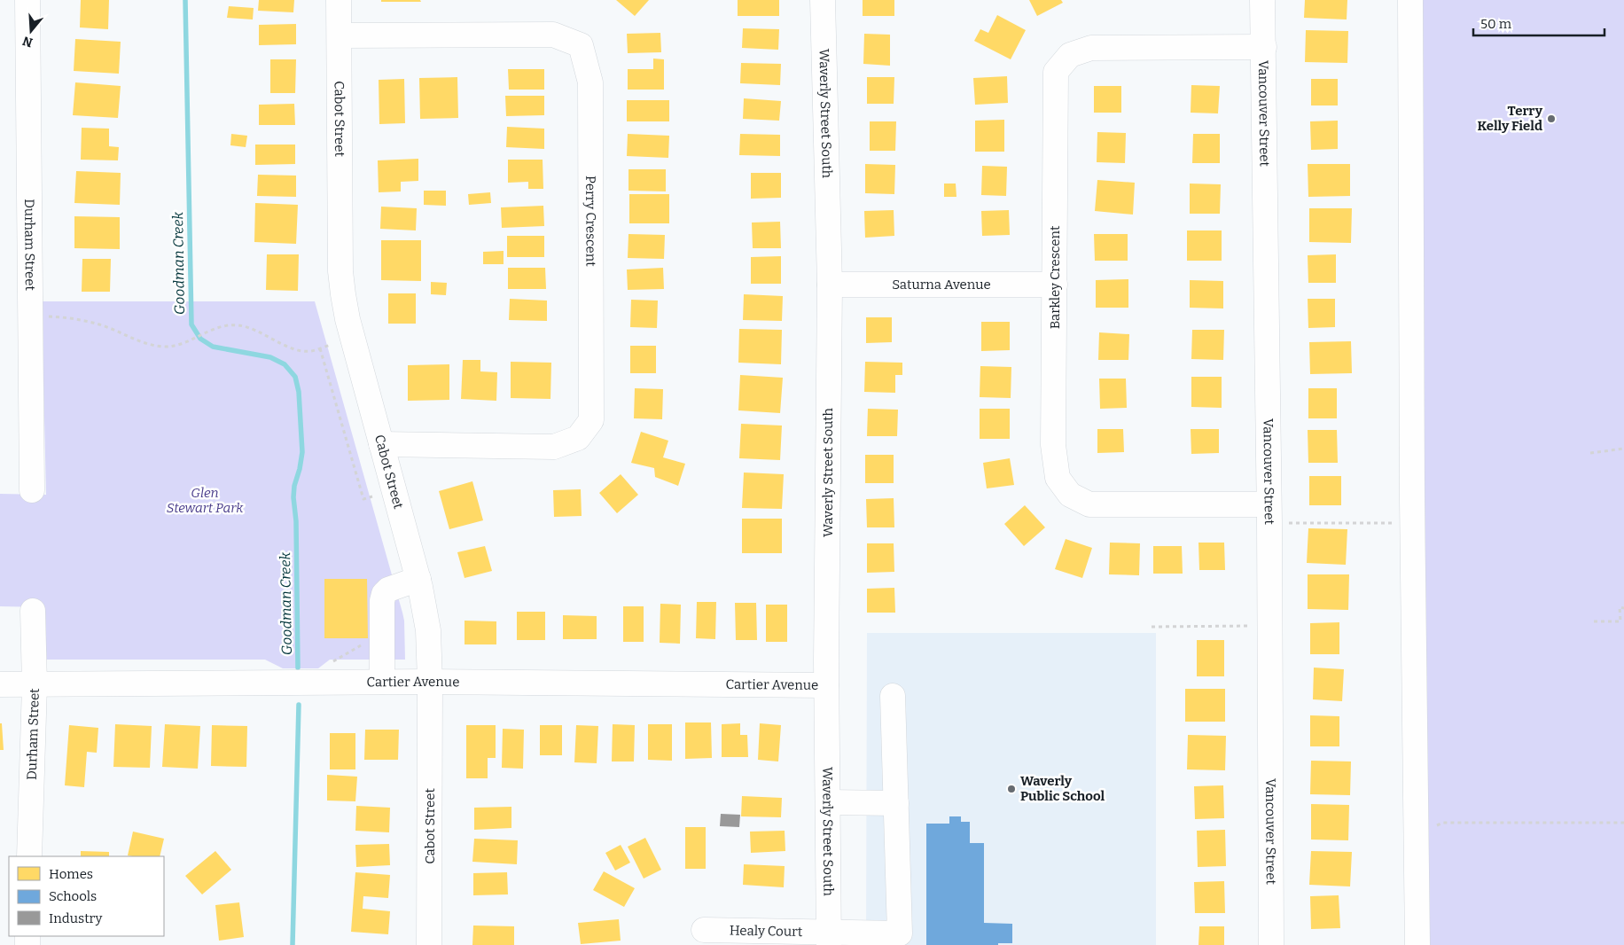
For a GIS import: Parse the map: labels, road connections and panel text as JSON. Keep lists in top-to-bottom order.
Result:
{
  "streets": {
    "street": [
      "Waverly Street South",
      "Vancouver Street",
      "Cabot Street",
      "Perry Crescent",
      "Durham Street",
      "Barkley Crescent",
      "Saturna Avenue",
      "Cartier Avenue",
      "Healy Court"
    ]
  },
  "crossings": [
    ["Waverly Street South", "Saturna Avenue"],
    ["Waverly Street South", "Cartier Avenue"],
    ["Waverly Street South", "Healy Court"],
    ["Vancouver Street", "Barkley Crescent"],
    ["Cabot Street", "Perry Crescent"],
    ["Cabot Street", "Cartier Avenue"],
    ["Durham Street", "Cartier Avenue"],
    ["Barkley Crescent", "Saturna Avenue"]
  ],
  "water": ["Goodman Creek"],
  "parks": ["Glen Stewart Park"],
  "places": ["Terry Kelly Field", "Waverly Public School"],
  "legend": ["Homes", "Schools", "Industry"],
  "scale_bar": "50 m",
  "north": "bottom"
}
